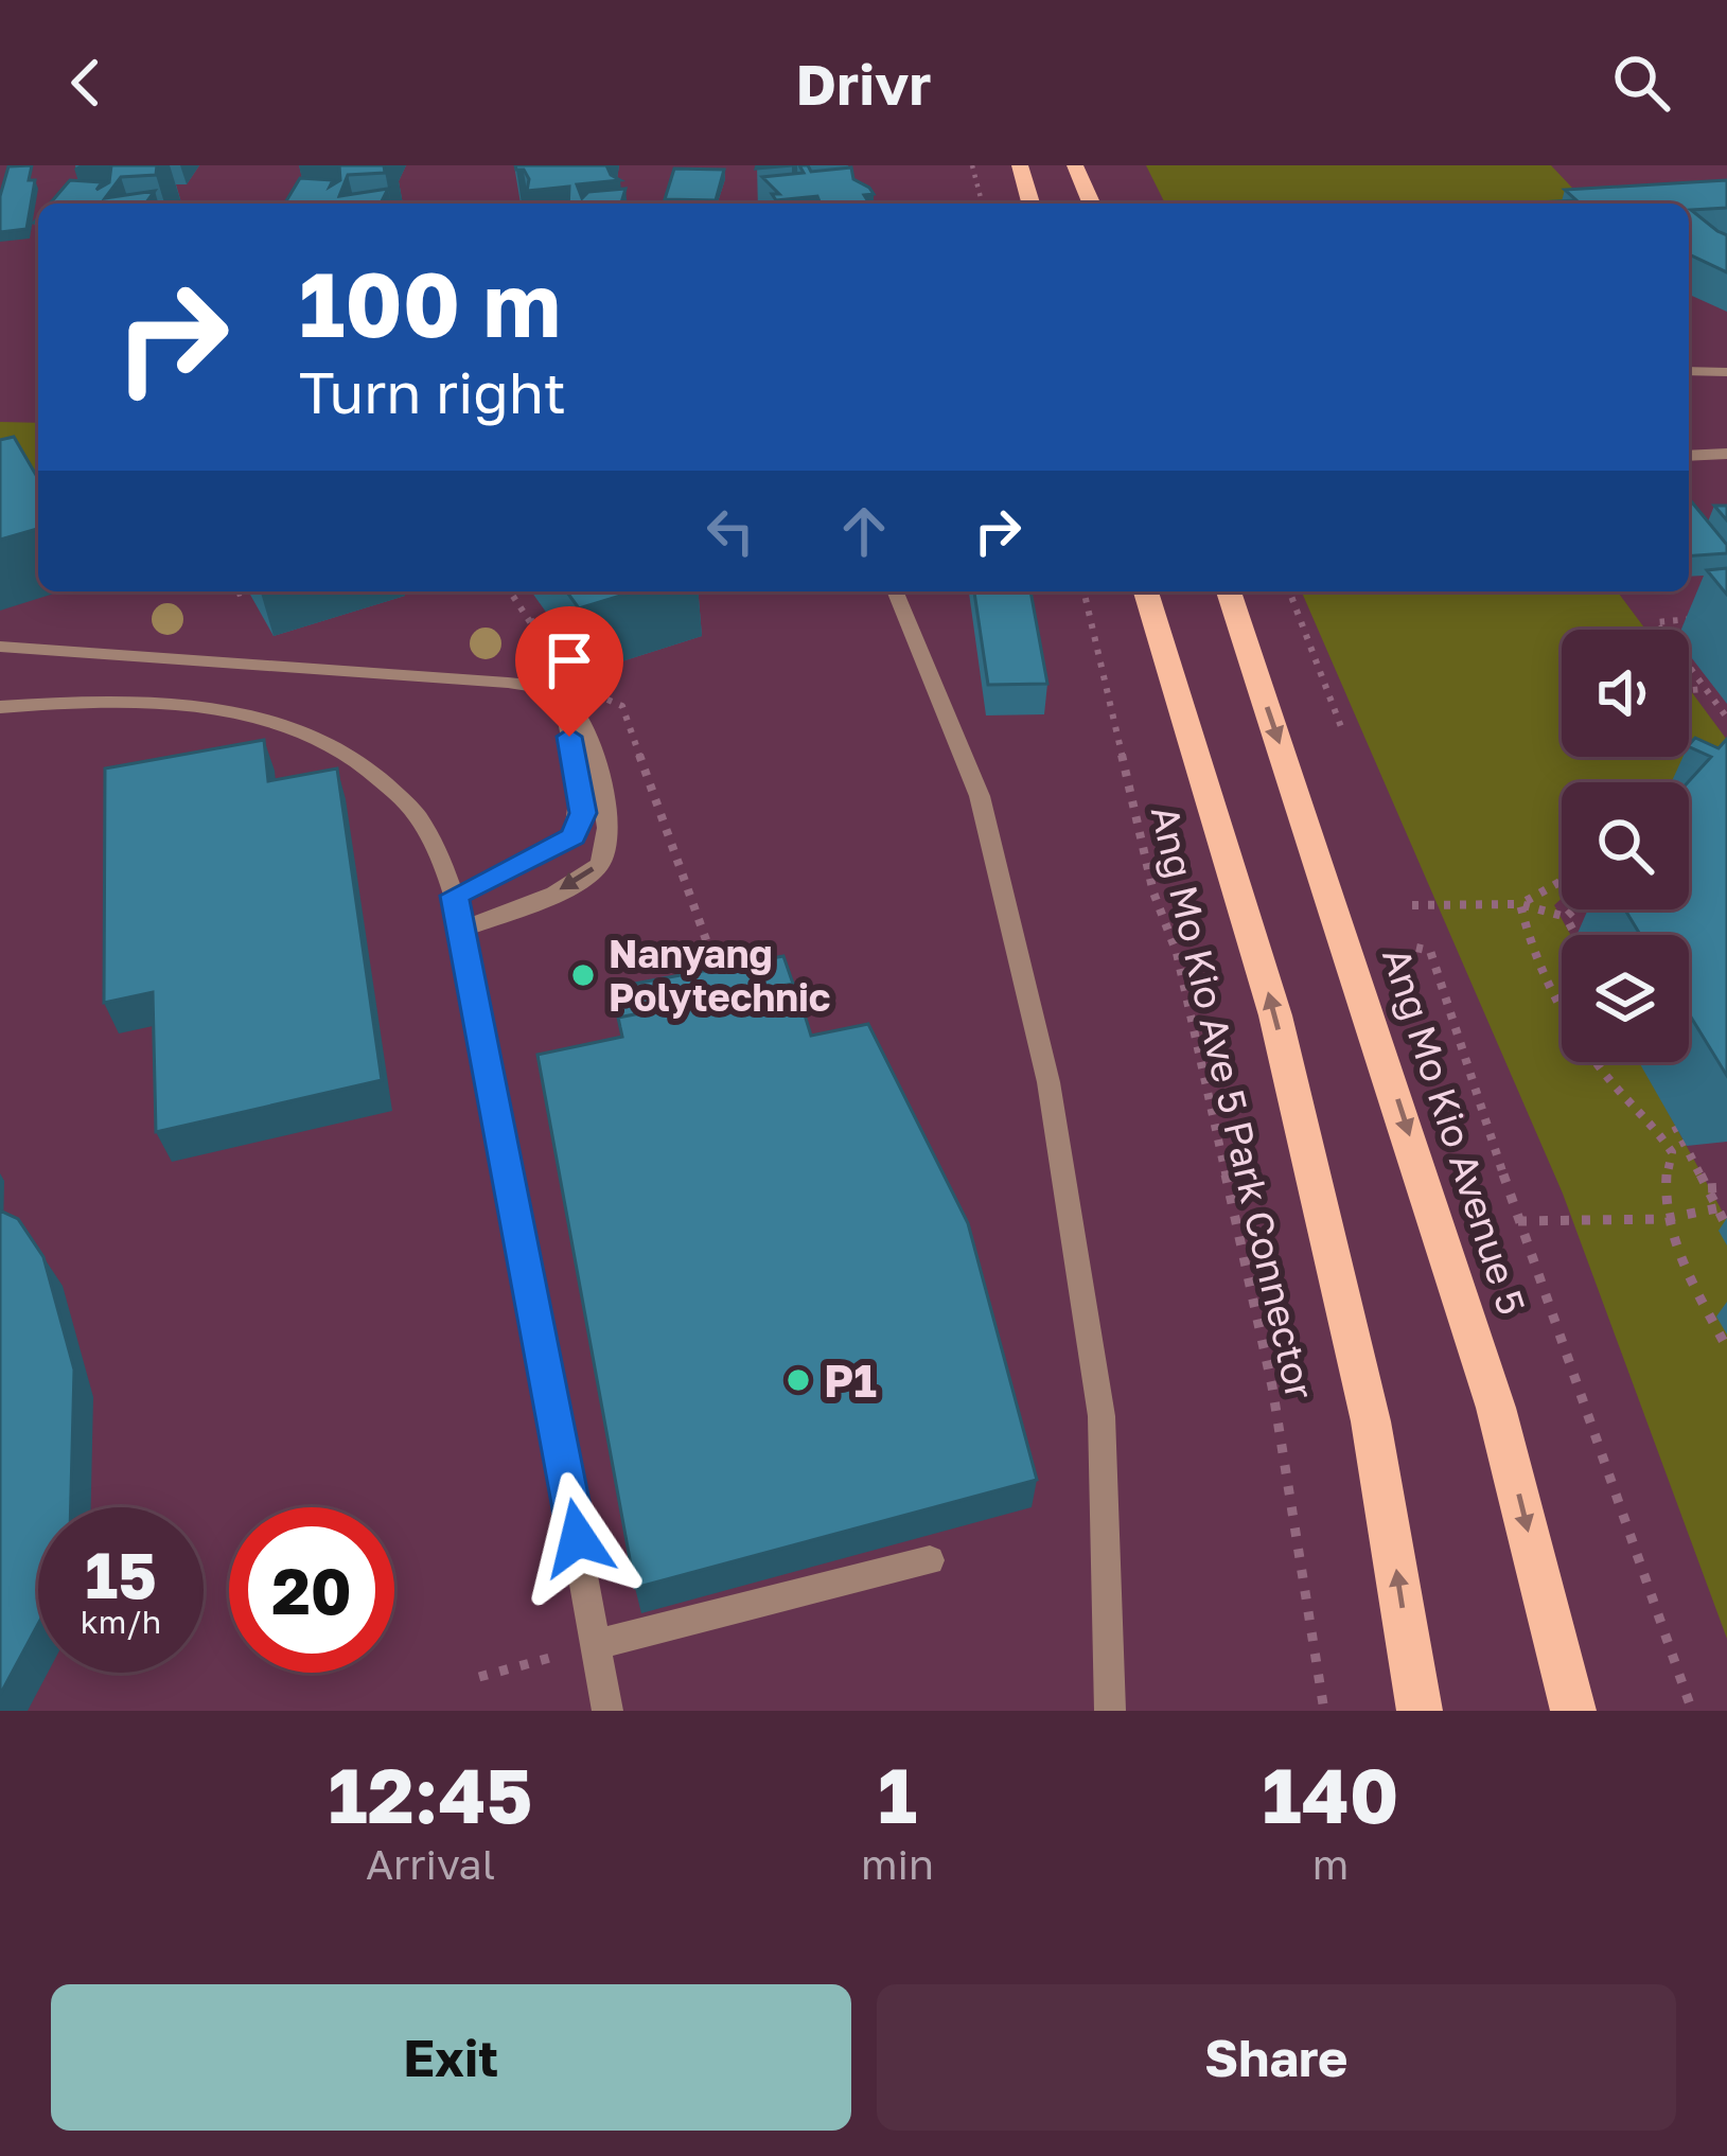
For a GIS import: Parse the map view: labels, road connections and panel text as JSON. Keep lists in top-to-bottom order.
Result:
{
  "streets": {
    "main road": ["Ang Mo Kio Avenue 5"],
    "path": ["Ang Mo Kio Ave 5 Park Connector"]
  },
  "places": ["Nanyang Polytechnic", "P1"],
  "page": {
    "header": "Drivr",
    "turn": ["100 m", "Turn right"],
    "speed": "15 km/h",
    "limit": "20",
    "eta": [
      "12:45",
      "Arrival",
      "1",
      "min",
      "140",
      "m"
    ],
    "buttons": ["Exit", "Share"]
  }
}
